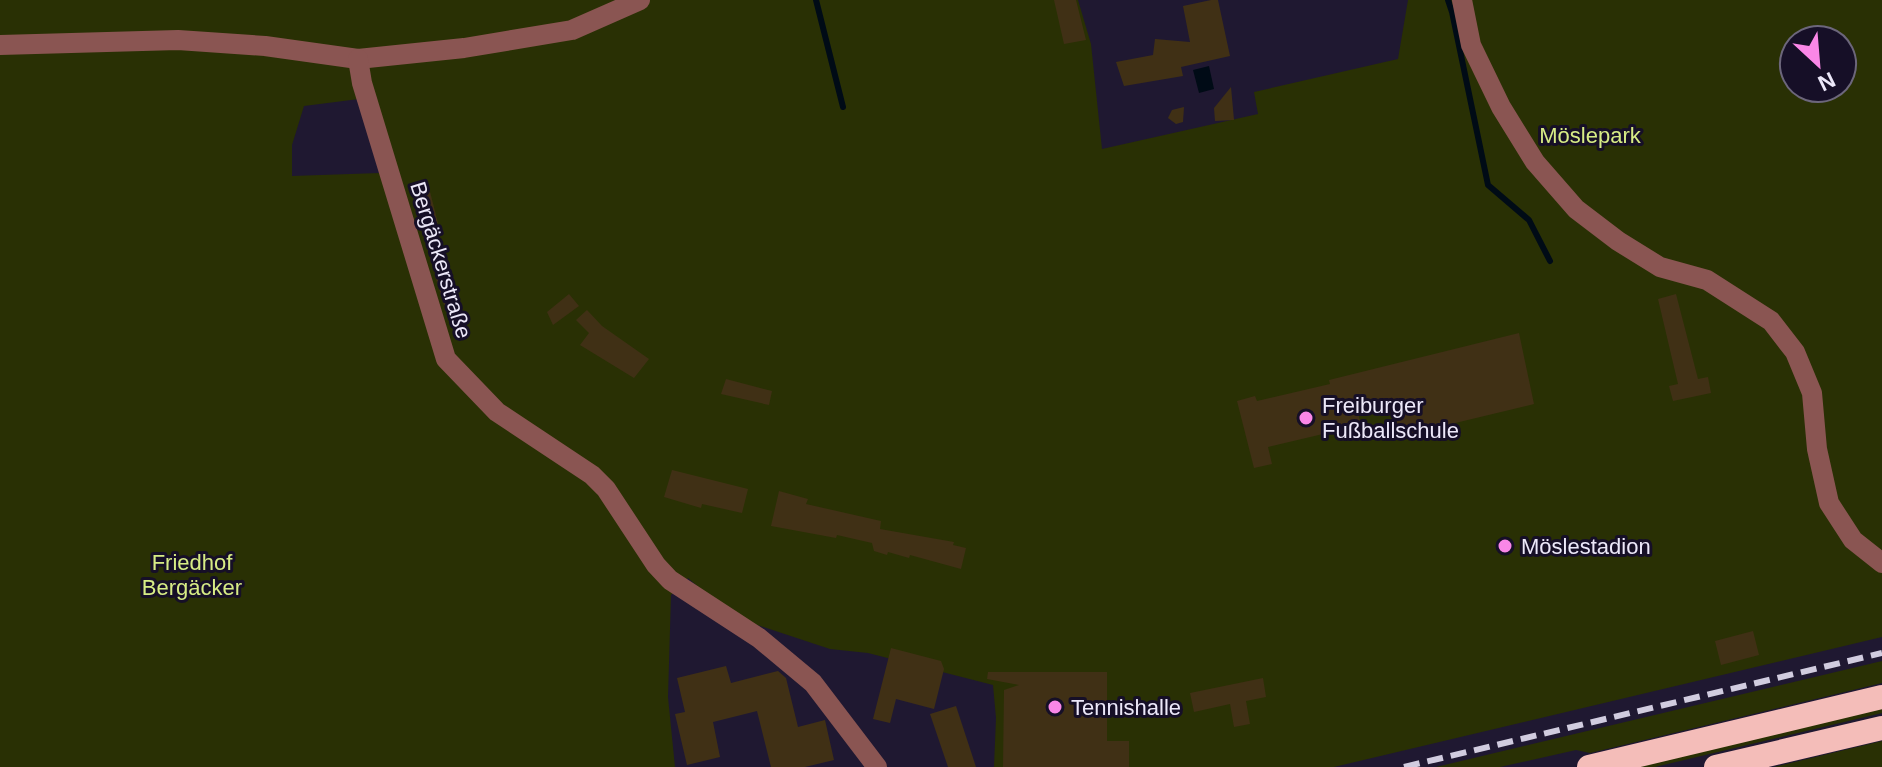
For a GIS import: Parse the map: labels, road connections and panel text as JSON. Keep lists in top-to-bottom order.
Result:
{
  "streets": {
    "street": ["Bergäckerstraße"]
  },
  "parks": ["Möslepark", "Friedhof Bergäcker"],
  "places": ["Freiburger Fußballschule", "Möslestadion", "Tennishalle"],
  "north": "bottom right"
}
